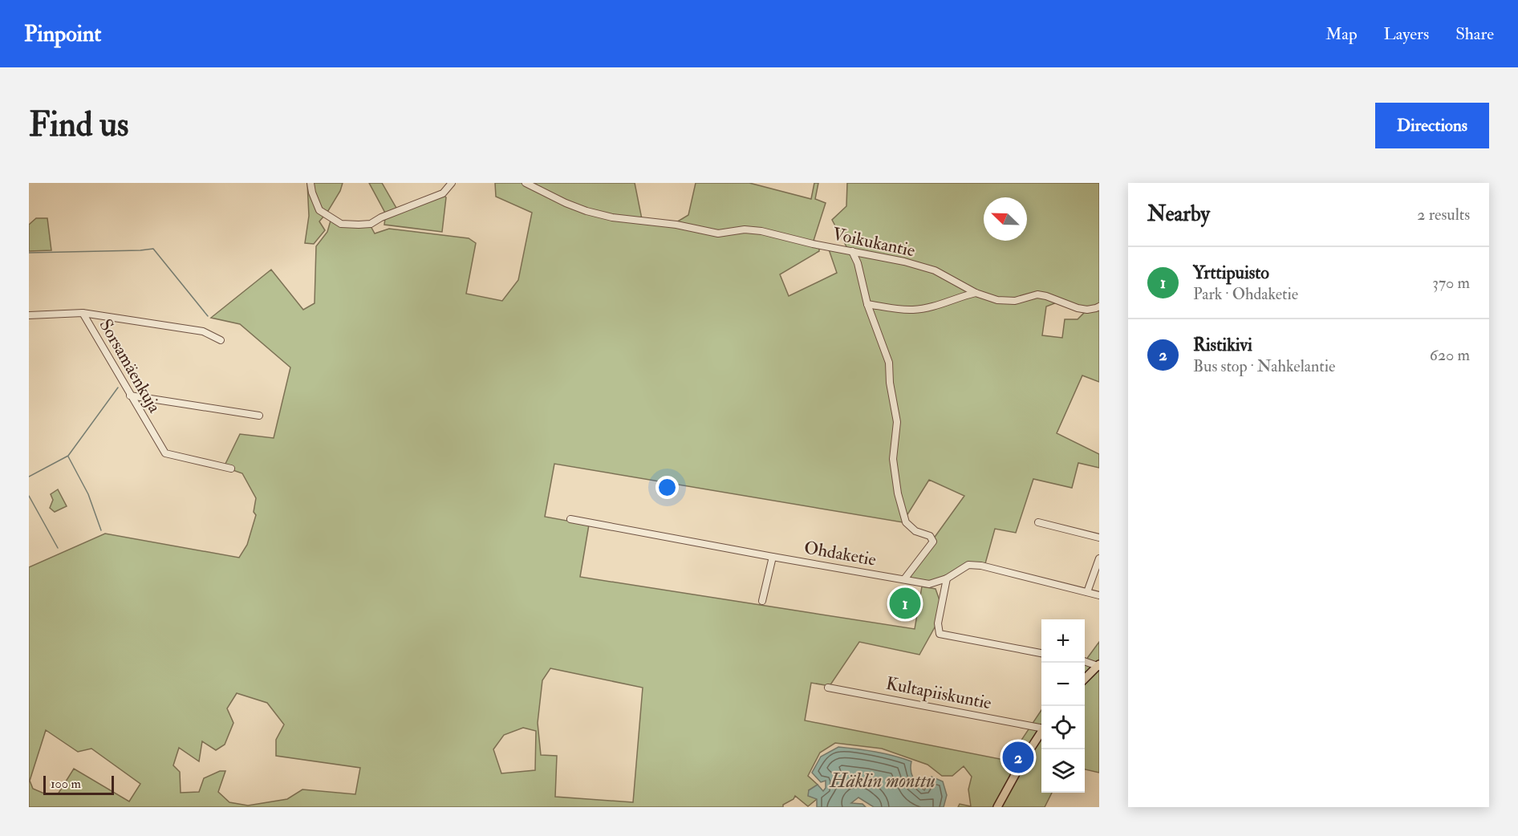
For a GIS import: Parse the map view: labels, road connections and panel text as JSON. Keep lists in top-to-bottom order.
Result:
{
  "streets": {
    "street": [
      "Voikukantie",
      "Sorsamäenkuja",
      "Ohdaketie",
      "Kultapiiskuntie"
    ]
  },
  "water": ["Häklin monttu"],
  "scale_bar": "100 m",
  "north": "top left",
  "page": {
    "header": "Pinpoint",
    "nav": ["Map", "Layers", "Share"],
    "buttons": "Directions",
    "title": "Find us",
    "heading": ["Nearby", "2 results"],
    "list": [
      {
        "mark": "1",
        "name": "Yrttipuisto",
        "note": "Park · Ohdaketie",
        "value": "370 m"
      },
      {
        "mark": "2",
        "name": "Ristikivi",
        "note": "Bus stop · Nahkelantie",
        "value": "620 m"
      }
    ],
    "pins": ["1", "2"],
    "map_buttons": ["+", "−"],
    "scale": "100 m"
  }
}
